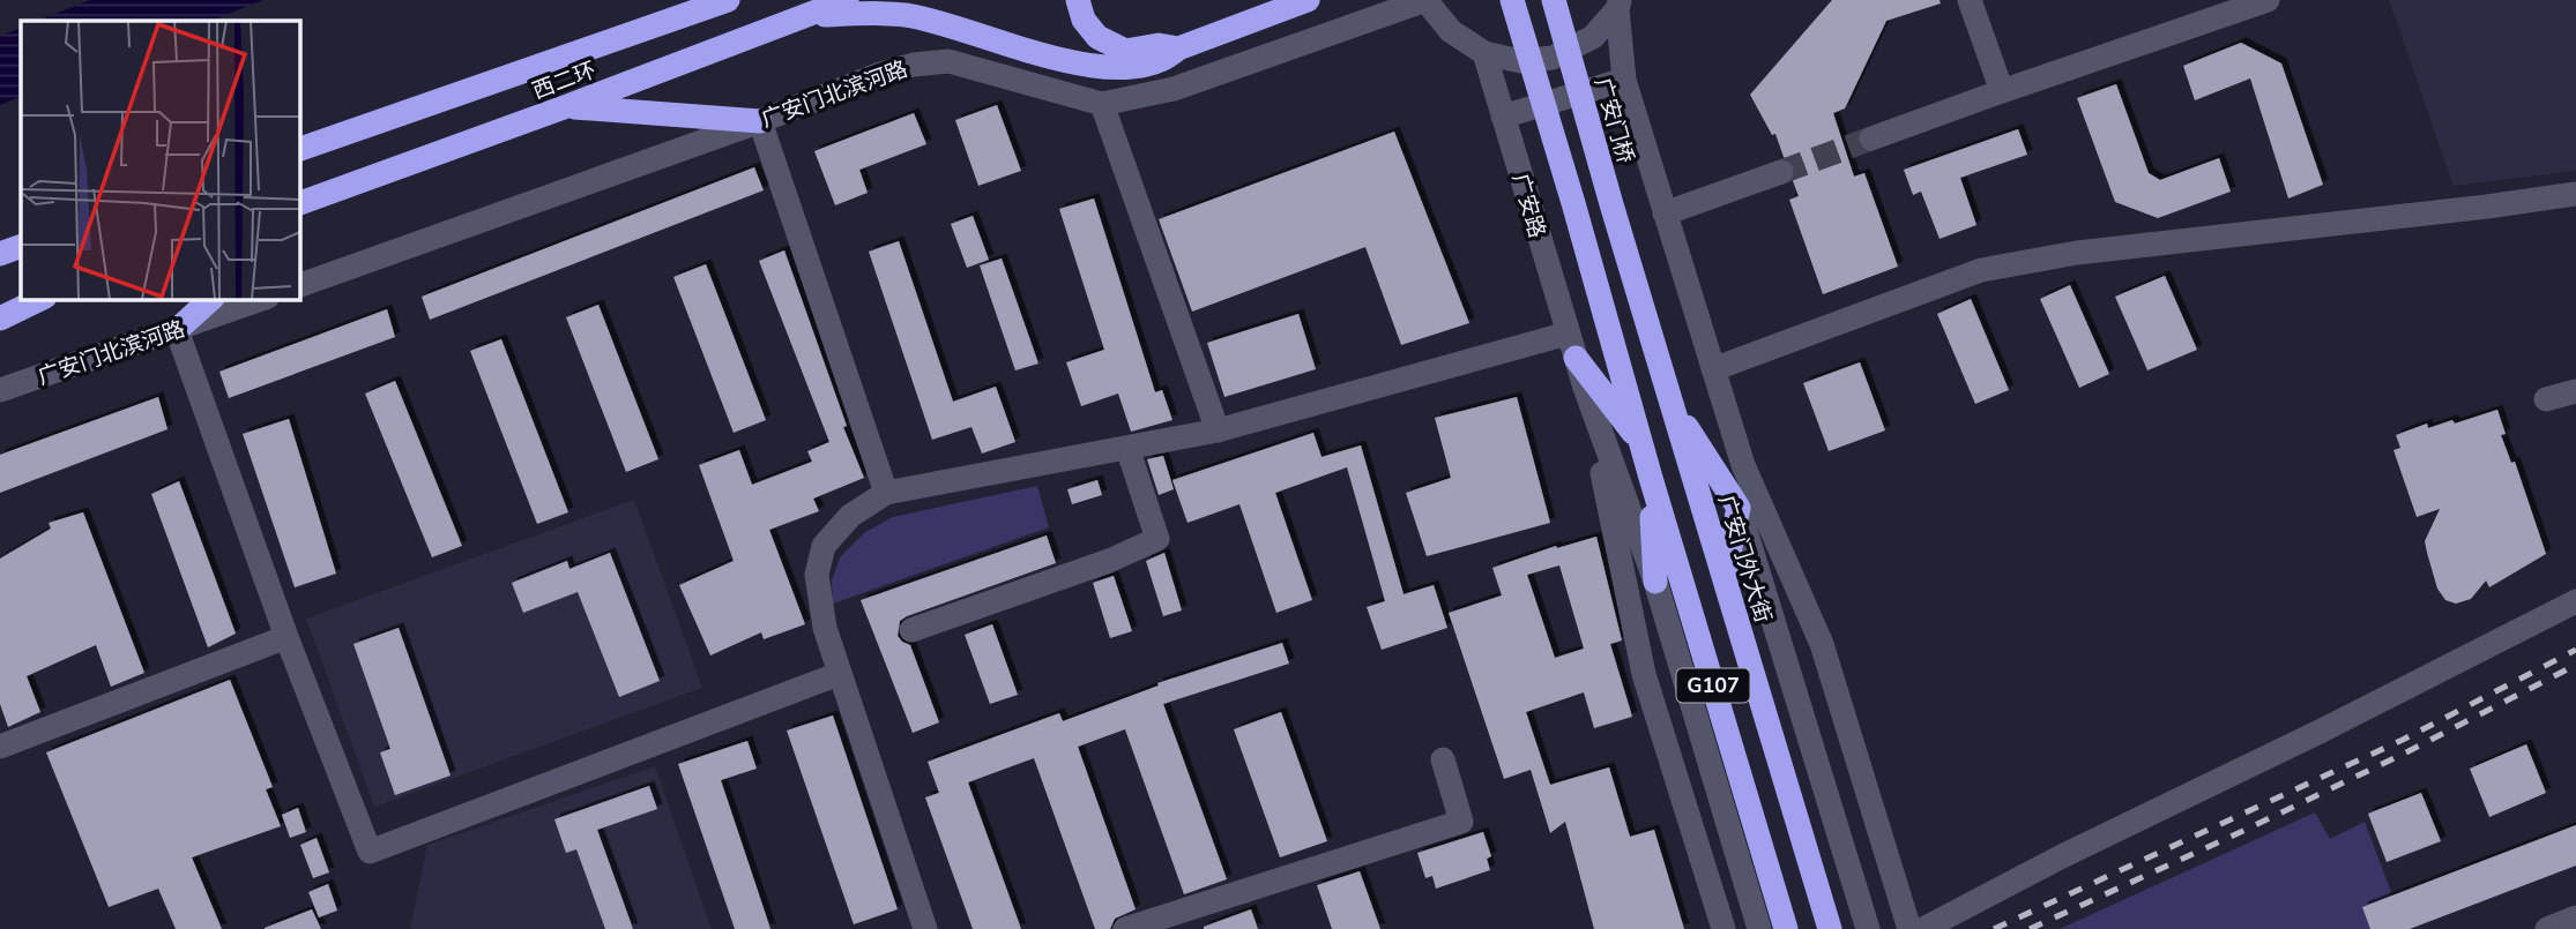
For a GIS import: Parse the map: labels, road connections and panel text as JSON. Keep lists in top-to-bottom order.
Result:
{
  "streets": {
    "highway": [
      "西二环",
      "广安门桥",
      "广安门外大街",
      "G107"
    ],
    "street": ["广安门北滨河路", "广安路"]
  },
  "crossings": [
    ["广安门桥", "广安门外大街"]
  ]
}
